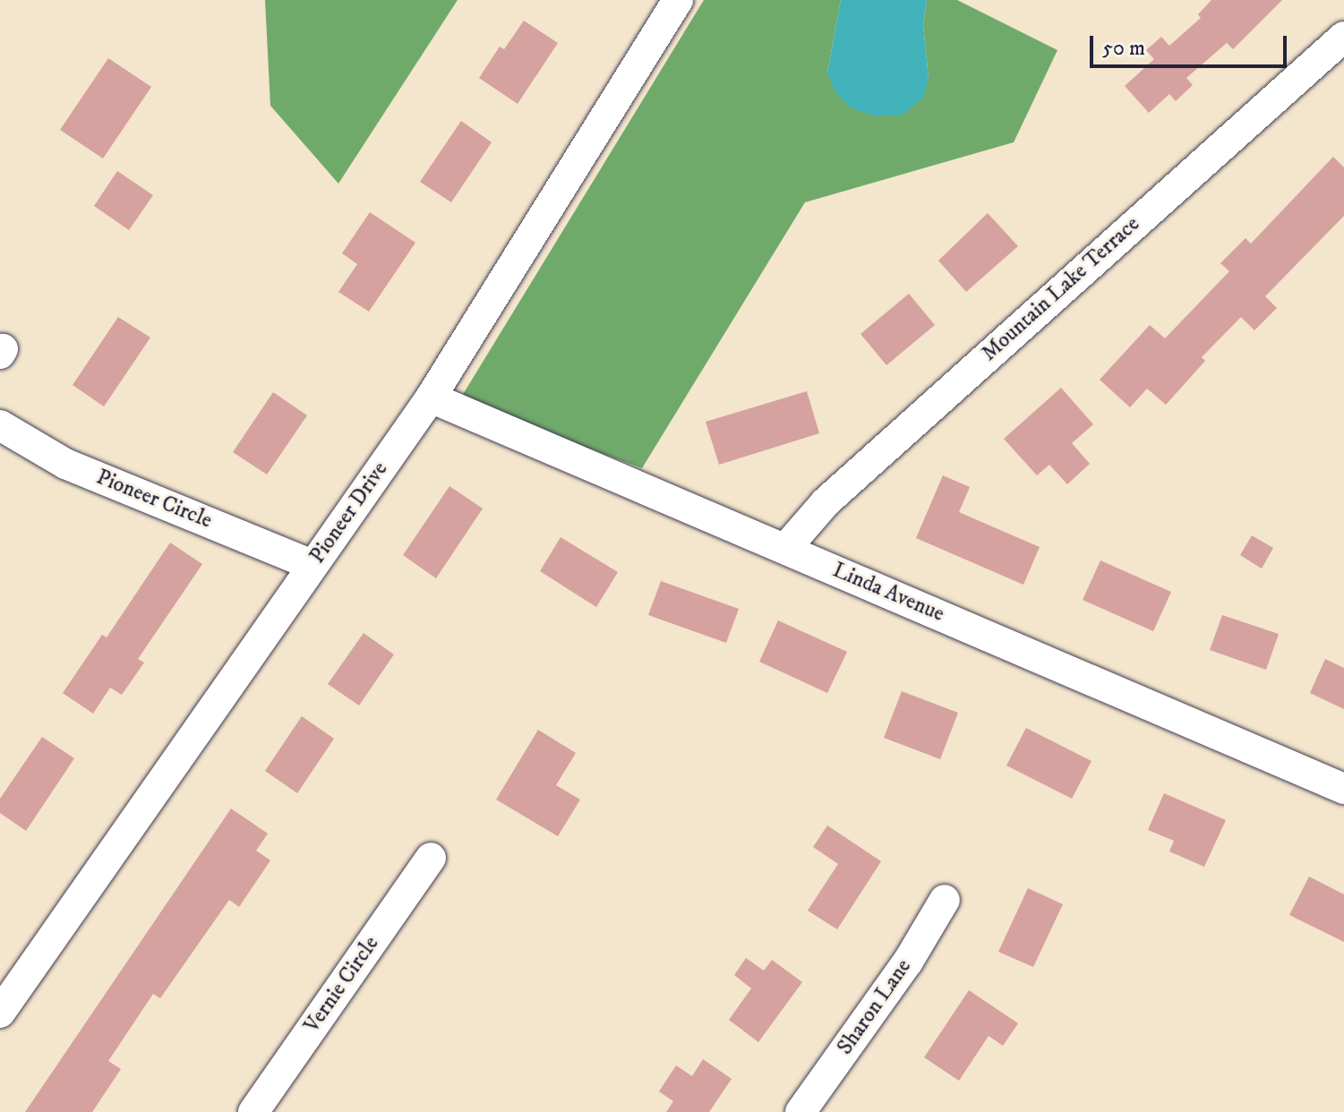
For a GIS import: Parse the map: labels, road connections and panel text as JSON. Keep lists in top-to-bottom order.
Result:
{
  "streets": {
    "street": [
      "Mountain Lake Terrace",
      "Pioneer Circle",
      "Pioneer Drive",
      "Linda Avenue",
      "Vernie Circle",
      "Sharon Lane"
    ]
  },
  "crossings": [
    ["Mountain Lake Terrace", "Linda Avenue"],
    ["Pioneer Circle", "Pioneer Drive"],
    ["Pioneer Drive", "Linda Avenue"]
  ],
  "scale_bar": "50 m"
}
